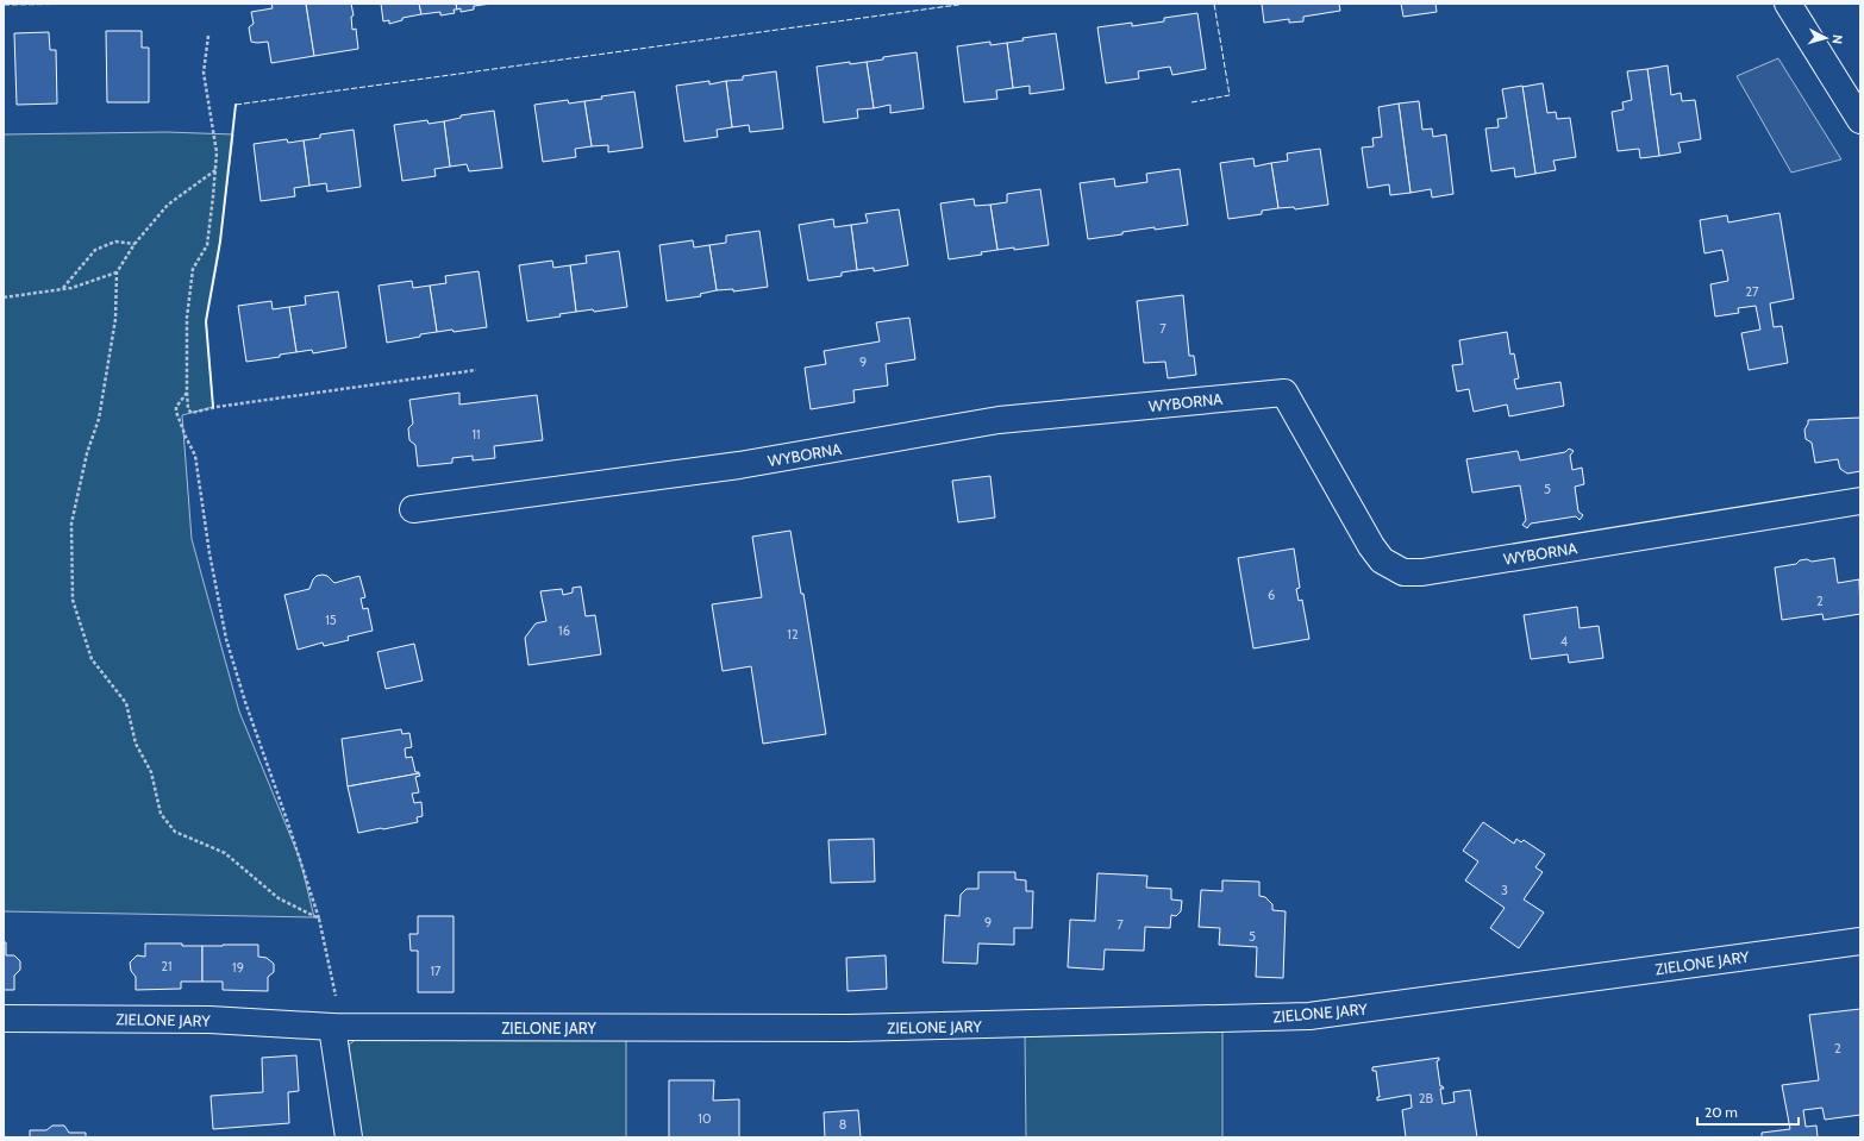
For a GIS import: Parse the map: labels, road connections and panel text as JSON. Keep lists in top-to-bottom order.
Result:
{
  "streets": {
    "street": ["WYBORNA", "ZIELONE JARY"]
  },
  "house_numbers": [
    "27",
    "7",
    "9",
    "11",
    "5",
    "6",
    "2",
    "15",
    "16",
    "12",
    "4",
    "3",
    "9",
    "7",
    "5",
    "21",
    "19",
    "17",
    "2",
    "2B",
    "10",
    "8"
  ],
  "scale_bar": "20 m",
  "north": "right"
}
